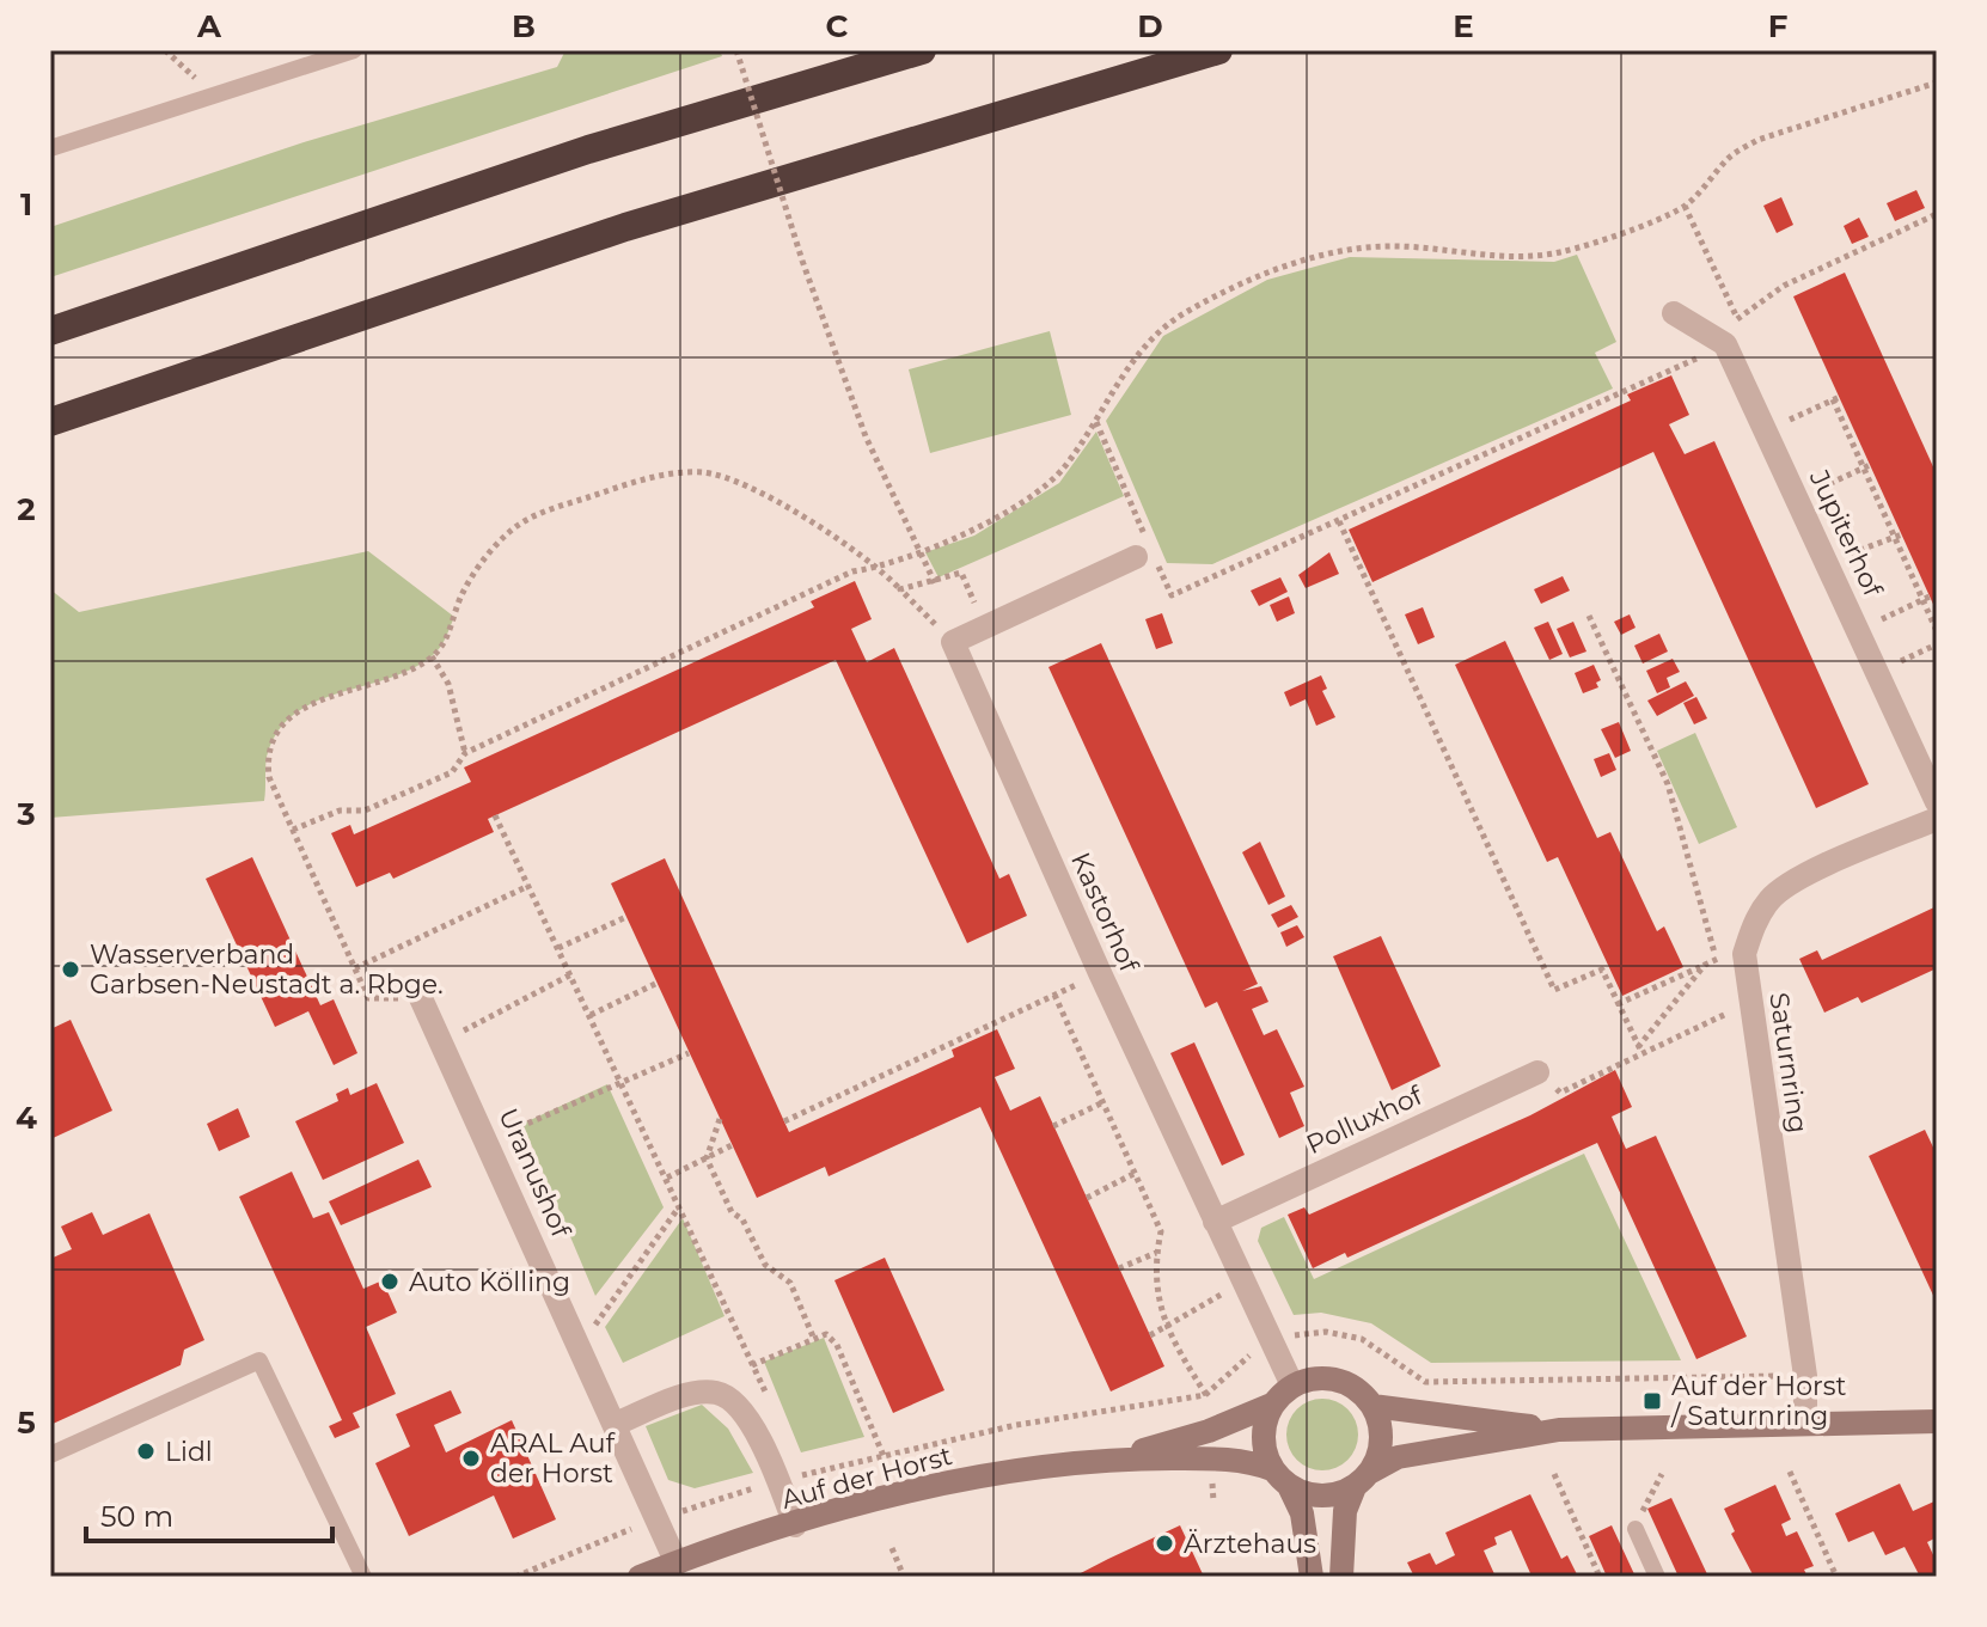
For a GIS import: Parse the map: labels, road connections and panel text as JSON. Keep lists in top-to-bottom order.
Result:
{
  "streets": {
    "street": [
      "Jupiterhof",
      "Kastorhof",
      "Saturnring",
      "Polluxhof",
      "Uranushof",
      "Auf der Horst"
    ]
  },
  "crossings": [
    ["Kastorhof", "Polluxhof"],
    ["Kastorhof", "Auf der Horst"],
    ["Uranushof", "Auf der Horst"]
  ],
  "places": {
    "other": [
      "Wasserverband Garbsen-Neustadt a. Rbge.",
      "Auto Kölling",
      "Lidl",
      "ARAL Auf der Horst",
      "Ärztehaus"
    ],
    "transit": ["Auf der Horst / Saturnring"]
  },
  "scale_bar": "50 m",
  "grid": {
    "columns": [
      "A",
      "B",
      "C",
      "D",
      "E",
      "F"
    ],
    "rows": [
      "1",
      "2",
      "3",
      "4",
      "5"
    ]
  }
}
